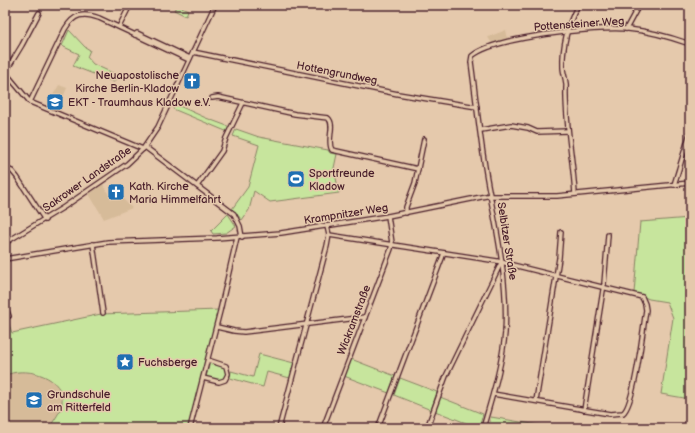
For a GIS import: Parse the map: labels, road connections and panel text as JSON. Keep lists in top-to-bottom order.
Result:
{
  "streets": {
    "street": [
      "Pottensteiner Weg",
      "Hottengrundweg",
      "Sakrower Landstraße",
      "Krampnitzer Weg",
      "Selbitzer Straße",
      "Wickramstraße"
    ]
  },
  "crossings": [
    ["Pottensteiner Weg", "Selbitzer Straße"],
    ["Hottengrundweg", "Sakrower Landstraße"],
    ["Hottengrundweg", "Selbitzer Straße"],
    ["Krampnitzer Weg", "Selbitzer Straße"],
    ["Krampnitzer Weg", "Wickramstraße"]
  ],
  "places": {
    "church": ["Neuapostolische Kirche Berlin-Kladow", "Kath. Kirche Maria Himmelfahrt"],
    "school or university": ["EKT - Traumhaus Kladow e.V.", "Grundschule am Ritterfeld"],
    "sports": ["Sportfreunde Kladow"],
    "place": ["Fuchsberge"]
  }
}
